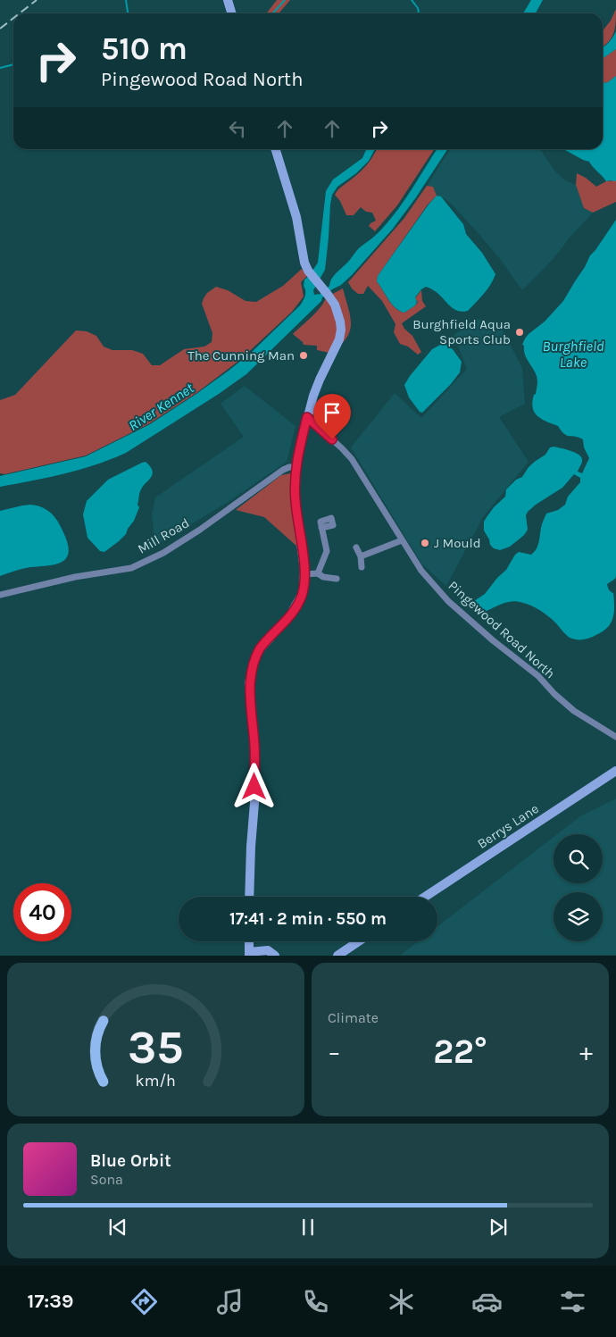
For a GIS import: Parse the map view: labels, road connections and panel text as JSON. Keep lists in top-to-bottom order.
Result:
{
  "streets": {
    "street": ["Mill Road", "Pingewood Road North", "Berrys Lane"]
  },
  "water": ["Burghfield Lake", "River Kennet"],
  "places": ["Burghfield Aqua Sports Club", "The Cunning Man", "J Mould"],
  "page": {
    "turn": ["510 m", "Pingewood Road North"],
    "limit": "40",
    "trip": "17:41 · 2 min · 550 m",
    "tile": "Climate",
    "heat": ["−", "22°", "+"],
    "song": ["Blue Orbit", "Sona"],
    "tabs": "17:39",
    "gauge": ["35", "km/h"]
  }
}
